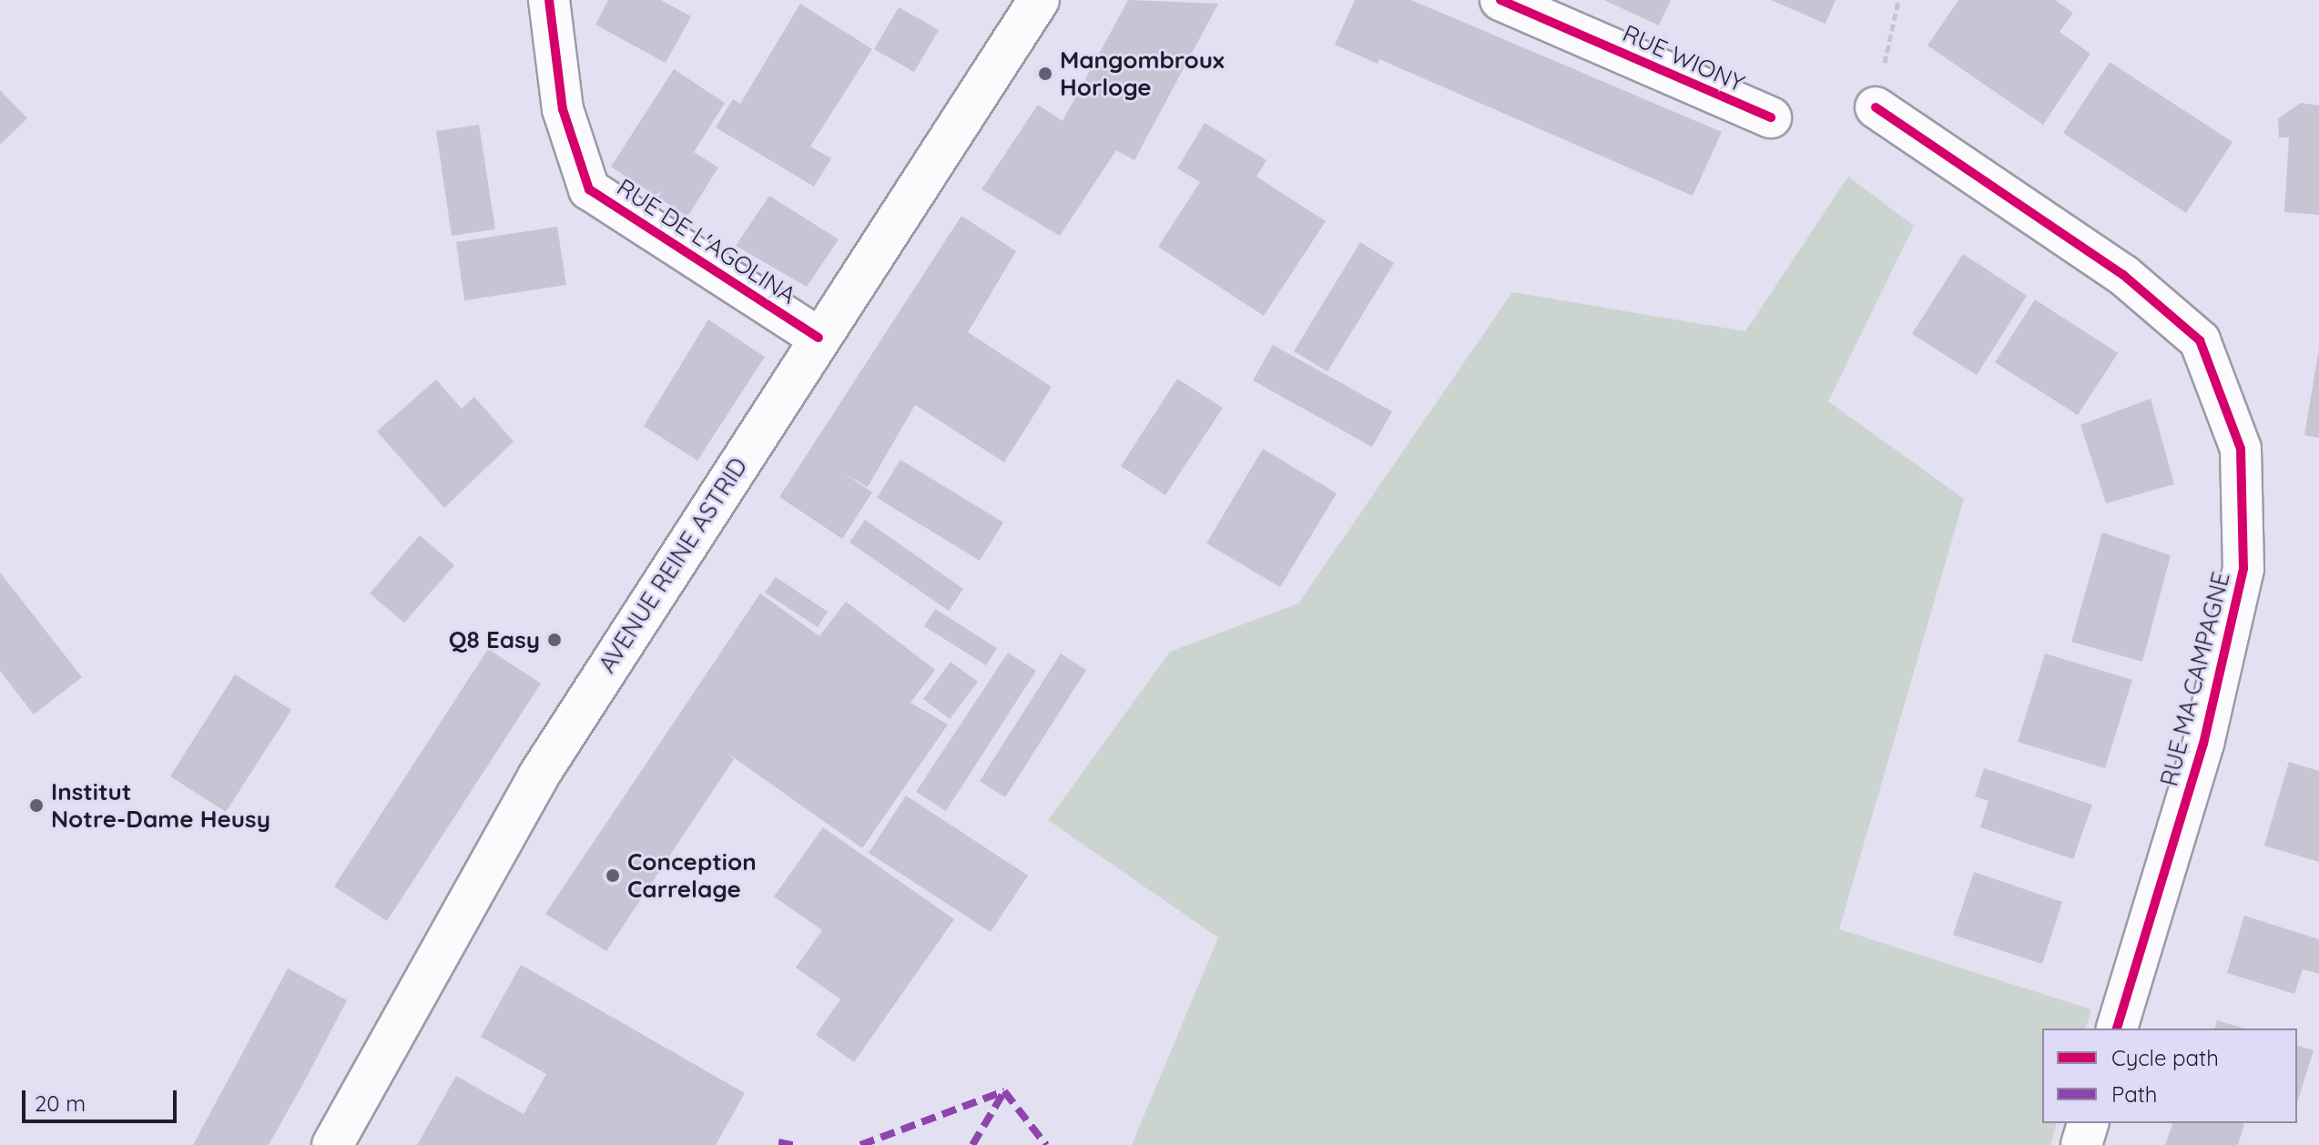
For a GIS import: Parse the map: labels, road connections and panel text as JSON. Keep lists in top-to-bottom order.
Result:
{
  "streets": {
    "street": [
      "RUE WIONY",
      "RUE DE L'AGOLINA",
      "AVENUE REINE ASTRID",
      "RUE MA CAMPAGNE"
    ]
  },
  "crossings": [
    ["RUE DE L'AGOLINA", "AVENUE REINE ASTRID"]
  ],
  "places": [
    "Mangombroux Horloge",
    "Q8 Easy",
    "Institut Notre-Dame Heusy",
    "Conception Carrelage"
  ],
  "legend": ["Cycle path", "Path"],
  "scale_bar": "20 m"
}
